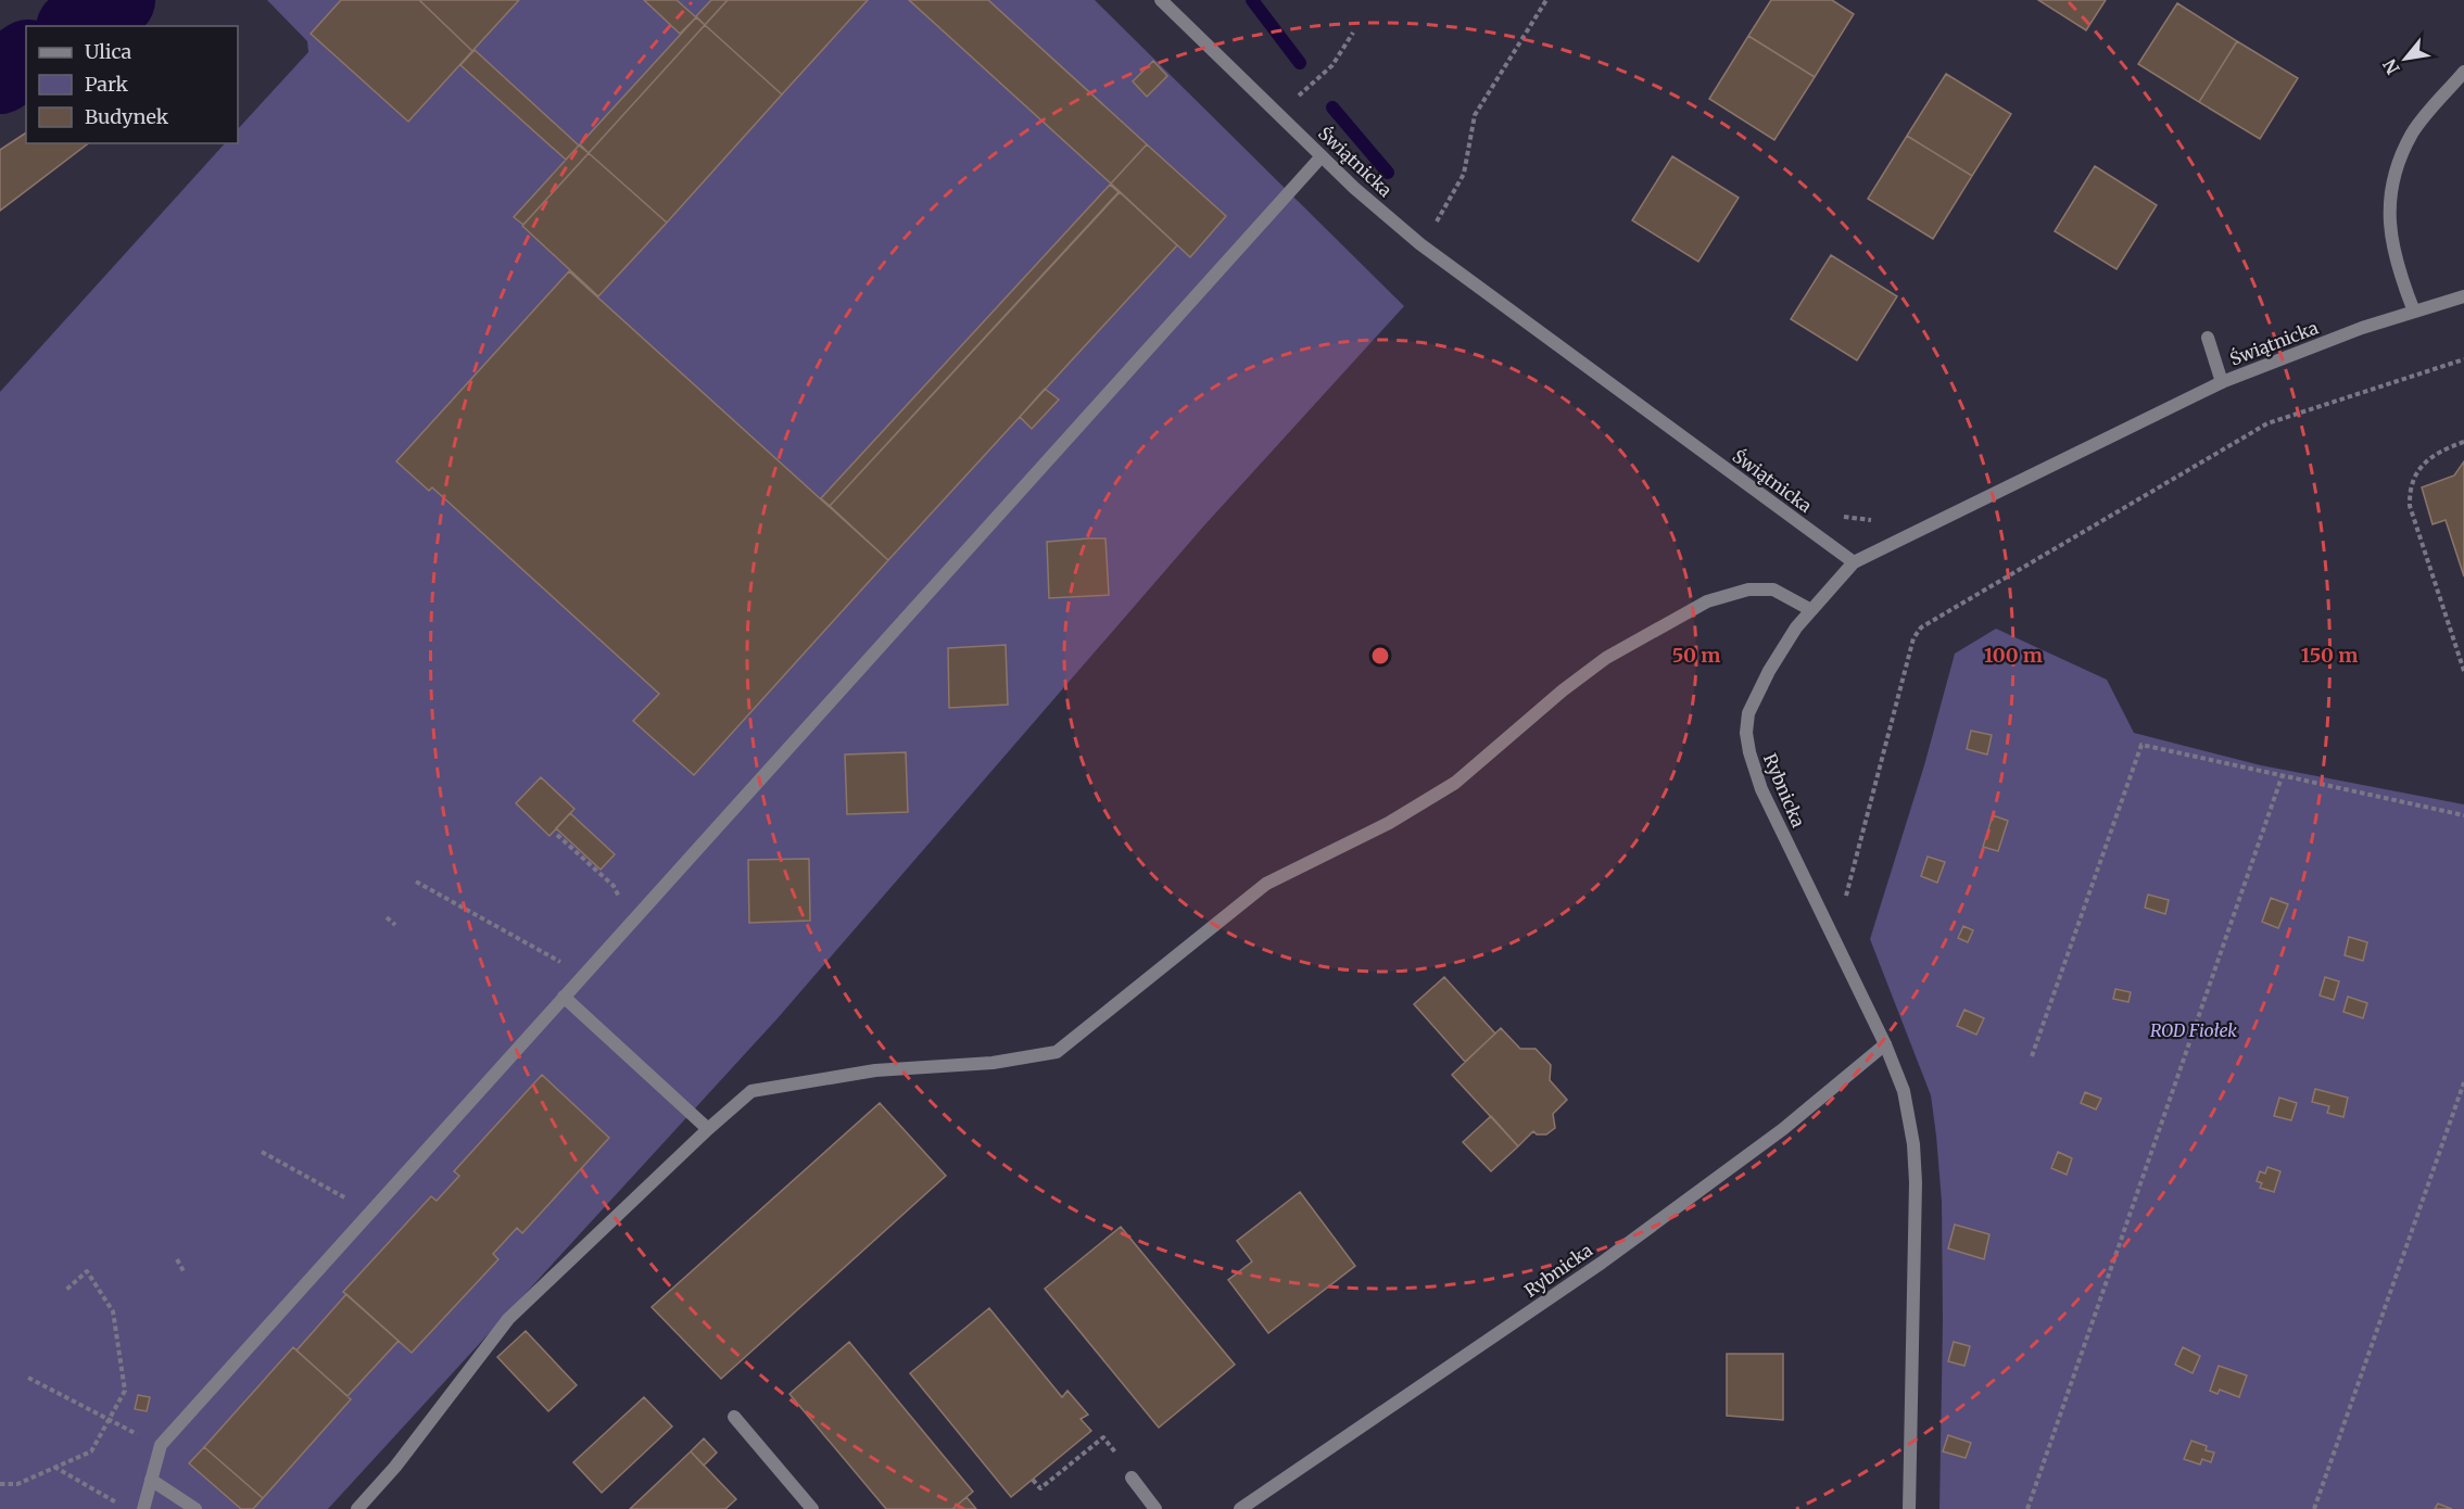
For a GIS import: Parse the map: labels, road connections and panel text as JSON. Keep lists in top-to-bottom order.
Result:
{
  "streets": {
    "street": ["Świątnicka", "Rybnicka"]
  },
  "crossings": [
    ["Świątnicka", "Rybnicka"]
  ],
  "parks": ["ROD Fiołek"],
  "legend": ["Ulica", "Park", "Budynek"],
  "north": "bottom left",
  "rings": ["50 m", "100 m", "150 m"]
}
